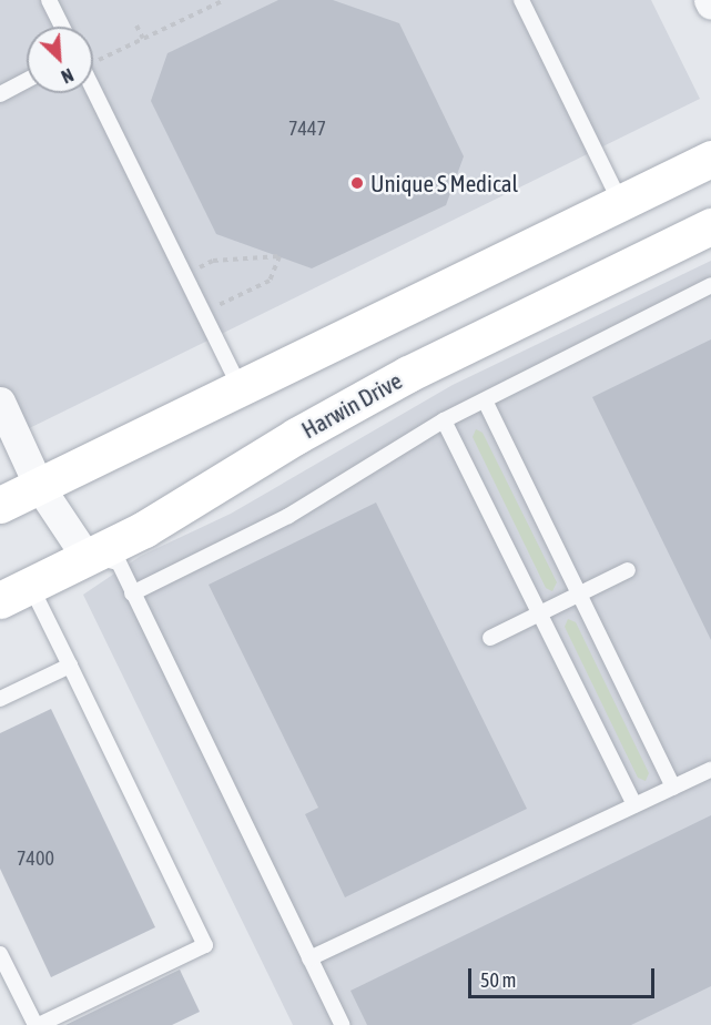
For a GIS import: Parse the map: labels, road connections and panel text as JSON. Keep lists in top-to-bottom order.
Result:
{
  "streets": {
    "main road": ["Harwin Drive"]
  },
  "places": ["Unique S Medical"],
  "house_numbers": ["7447", "7400"],
  "scale_bar": "50 m",
  "north": "bottom right"
}
